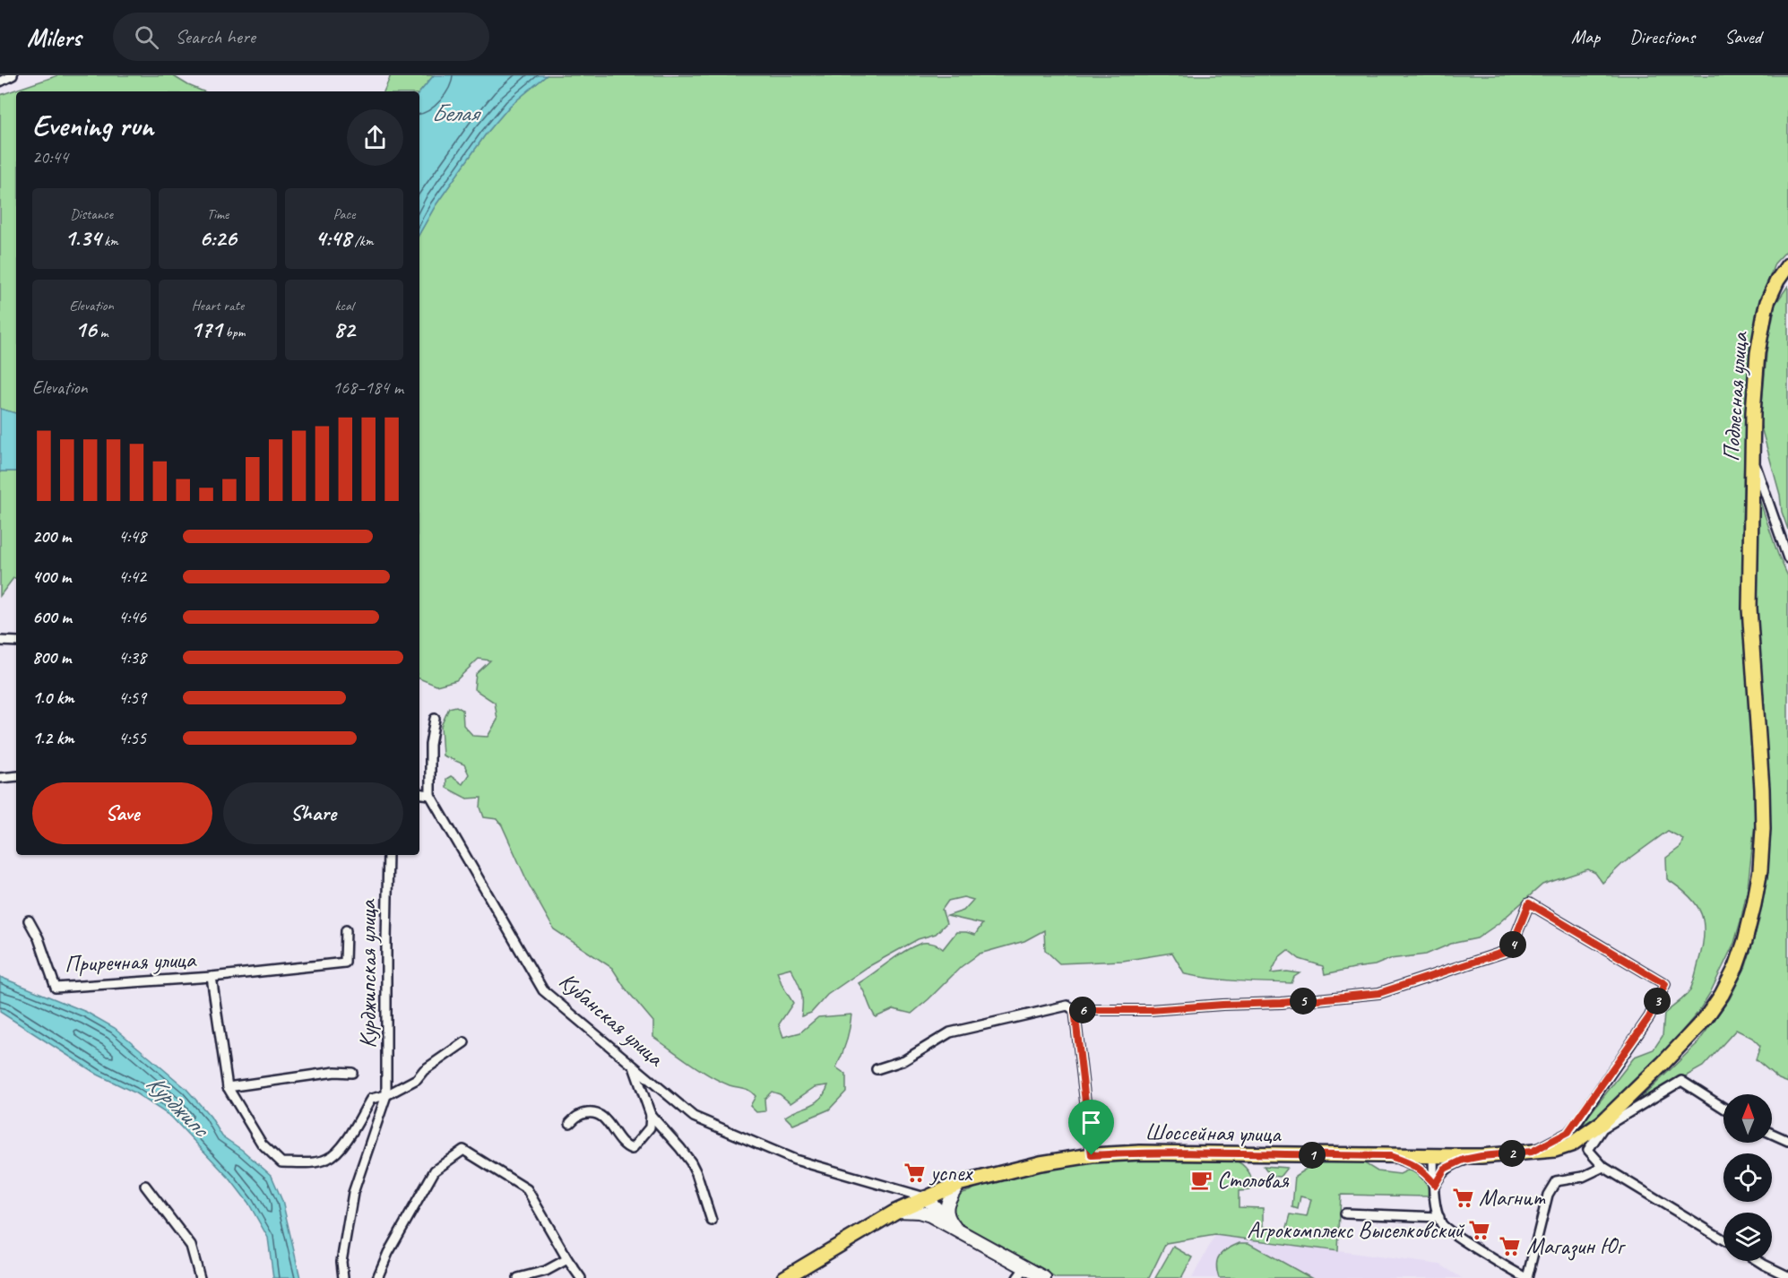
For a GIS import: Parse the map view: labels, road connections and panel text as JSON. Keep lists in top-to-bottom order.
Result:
{
  "streets": {
    "main road": ["Подлесная улица", "Шоссейная улица"],
    "street": ["Приречная улица", "Курджипская улица", "Кубанская улица"]
  },
  "crossings": [
    ["Подлесная улица", "Шоссейная улица"],
    ["Приречная улица", "Курджипская улица"],
    ["Кубанская улица", "Шоссейная улица"]
  ],
  "water": ["Белая", "Курджипс"],
  "places": {
    "supermarket": [
      "успех",
      "Магнит",
      "Агрокомплекс Выселковский",
      "Магазин Юг"
    ],
    "cafe": ["Столовая"]
  },
  "north": "top",
  "page": {
    "header": "Milers",
    "search": "Search here",
    "nav": ["Map", "Directions", "Saved"],
    "heading": ["Evening run", "20:44"],
    "stats": [
      ["Distance", "1.34 km"],
      ["Time", "6:26"],
      ["Pace", "4:48 /km"],
      ["Elevation", "16 m"],
      ["Heart rate", "171 bpm"],
      ["kcal", "82"]
    ],
    "chart": ["Elevation", "168–184 m"],
    "list": [
      {
        "name": "200 m",
        "note": "4:48"
      },
      {
        "name": "400 m",
        "note": "4:42"
      },
      {
        "name": "600 m",
        "note": "4:46"
      },
      {
        "name": "800 m",
        "note": "4:38"
      },
      {
        "name": "1.0 km",
        "note": "4:59"
      },
      {
        "name": "1.2 km",
        "note": "4:55"
      }
    ],
    "buttons": ["Save", "Share"],
    "pins": [
      "4",
      "3",
      "5",
      "6",
      "2",
      "1"
    ]
  }
}
